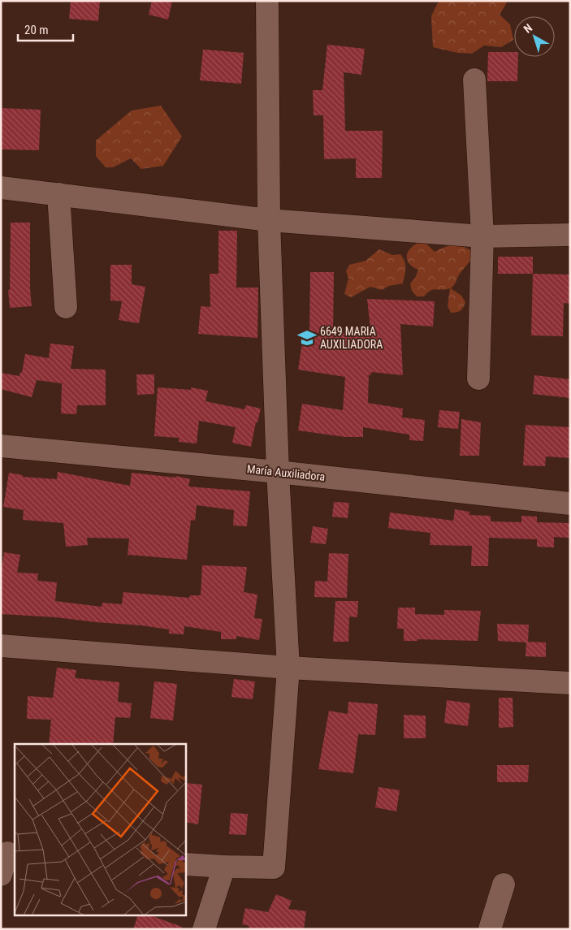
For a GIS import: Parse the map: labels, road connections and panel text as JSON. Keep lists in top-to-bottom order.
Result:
{
  "streets": {
    "street": ["María Auxiliadora"]
  },
  "places": {
    "school or university": ["6649 MARIA AUXILIADORA"]
  },
  "scale_bar": "20 m",
  "north": "top left"
}
